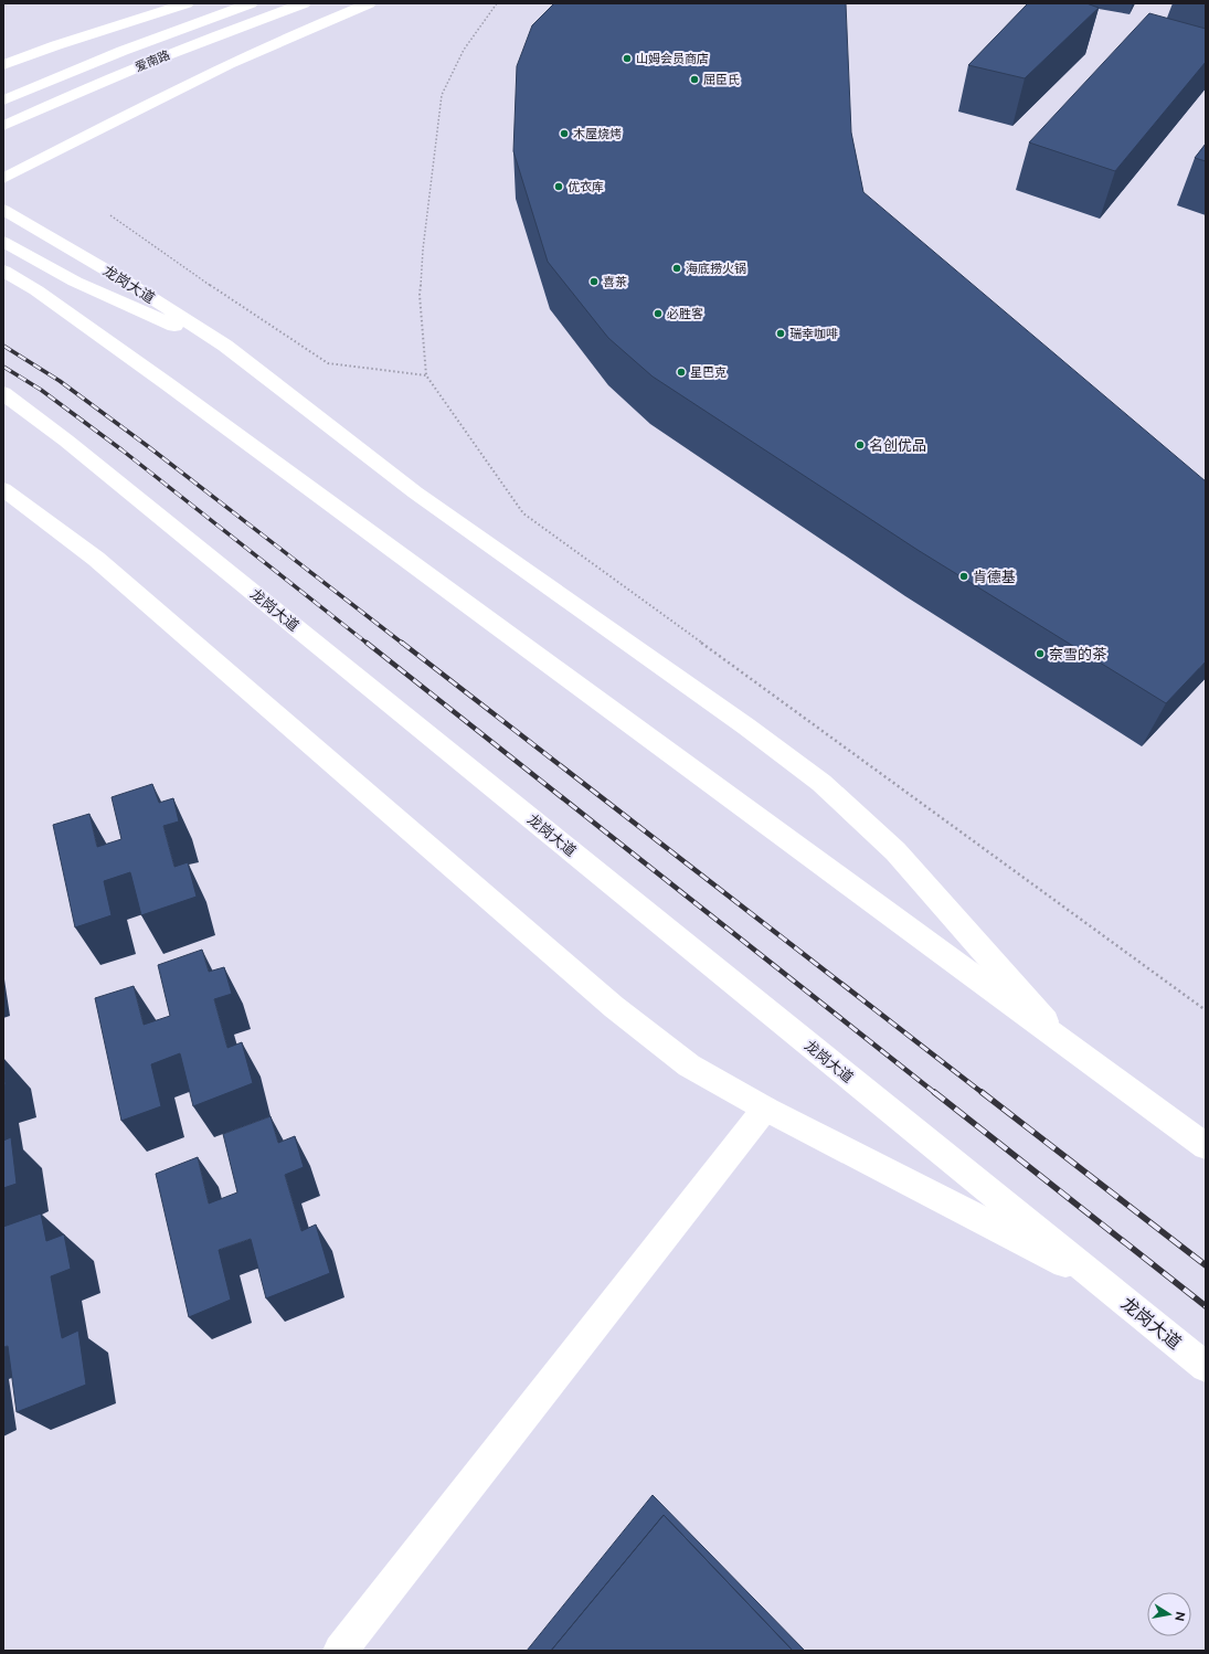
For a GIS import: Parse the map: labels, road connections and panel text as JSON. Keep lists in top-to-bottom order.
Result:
{
  "streets": {
    "main road": ["爱南路", "龙岗大道"]
  },
  "places": [
    "山姆会员商店",
    "屈臣氏",
    "木屋烧烤",
    "优衣库",
    "海底捞火锅",
    "喜茶",
    "必胜客",
    "瑞幸咖啡",
    "星巴克",
    "名创优品",
    "肯德基",
    "奈雪的茶"
  ],
  "north": "right"
}
